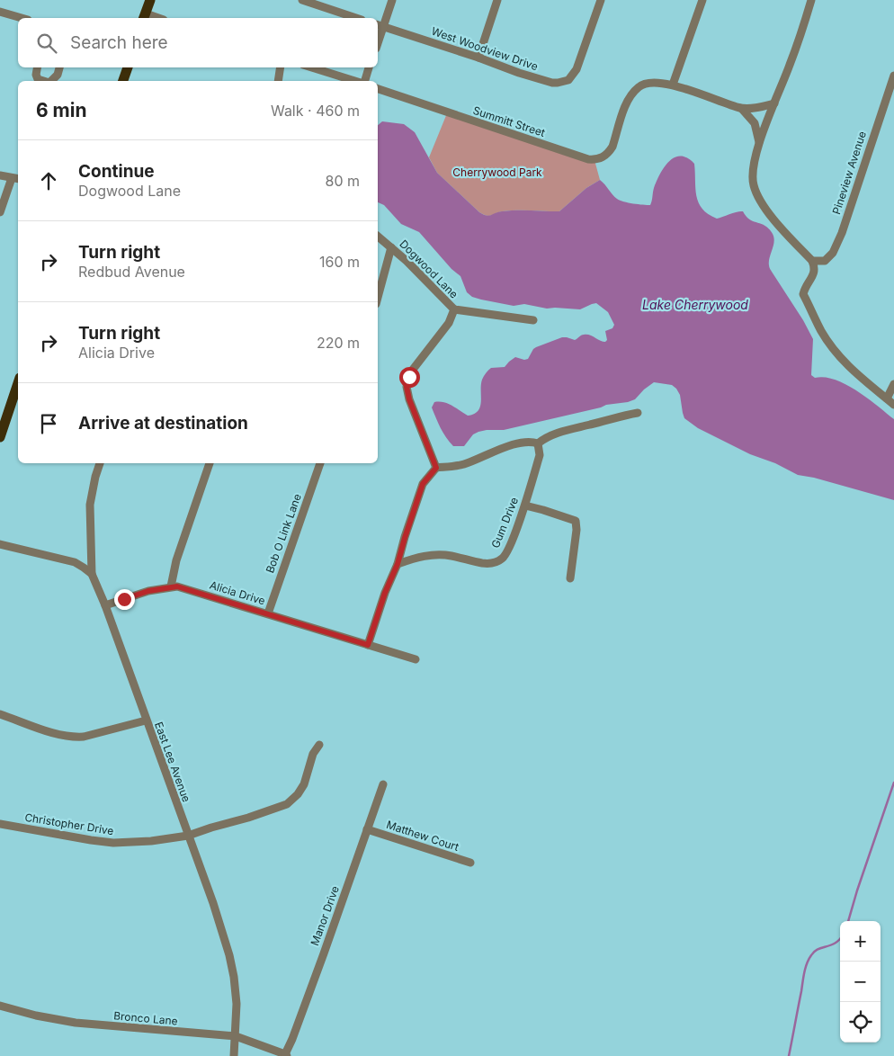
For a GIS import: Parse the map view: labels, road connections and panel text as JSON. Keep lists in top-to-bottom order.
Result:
{
  "streets": {
    "street": [
      "West Woodview Drive",
      "Summitt Street",
      "Pineview Avenue",
      "Dogwood Lane",
      "Gum Drive",
      "Bob O Link Lane",
      "Alicia Drive",
      "East Lee Avenue",
      "Christopher Drive",
      "Matthew Court",
      "Manor Drive",
      "Bronco Lane"
    ]
  },
  "crossings": [
    ["Bob O Link Lane", "Alicia Drive"],
    ["Alicia Drive", "East Lee Avenue"],
    ["East Lee Avenue", "Christopher Drive"],
    ["East Lee Avenue", "Bronco Lane"],
    ["Matthew Court", "Manor Drive"],
    ["Manor Drive", "Bronco Lane"]
  ],
  "water": ["Lake Cherrywood"],
  "parks": ["Cherrywood Park"],
  "page": {
    "search": "Search here",
    "heading": ["6 min", "Walk · 460 m"],
    "list": [
      ["Continue", "Dogwood Lane", "80 m"],
      ["Turn right", "Redbud Avenue", "160 m"],
      ["Turn right", "Alicia Drive", "220 m"],
      "Arrive at destination"
    ],
    "map_buttons": ["+", "−"]
  }
}
